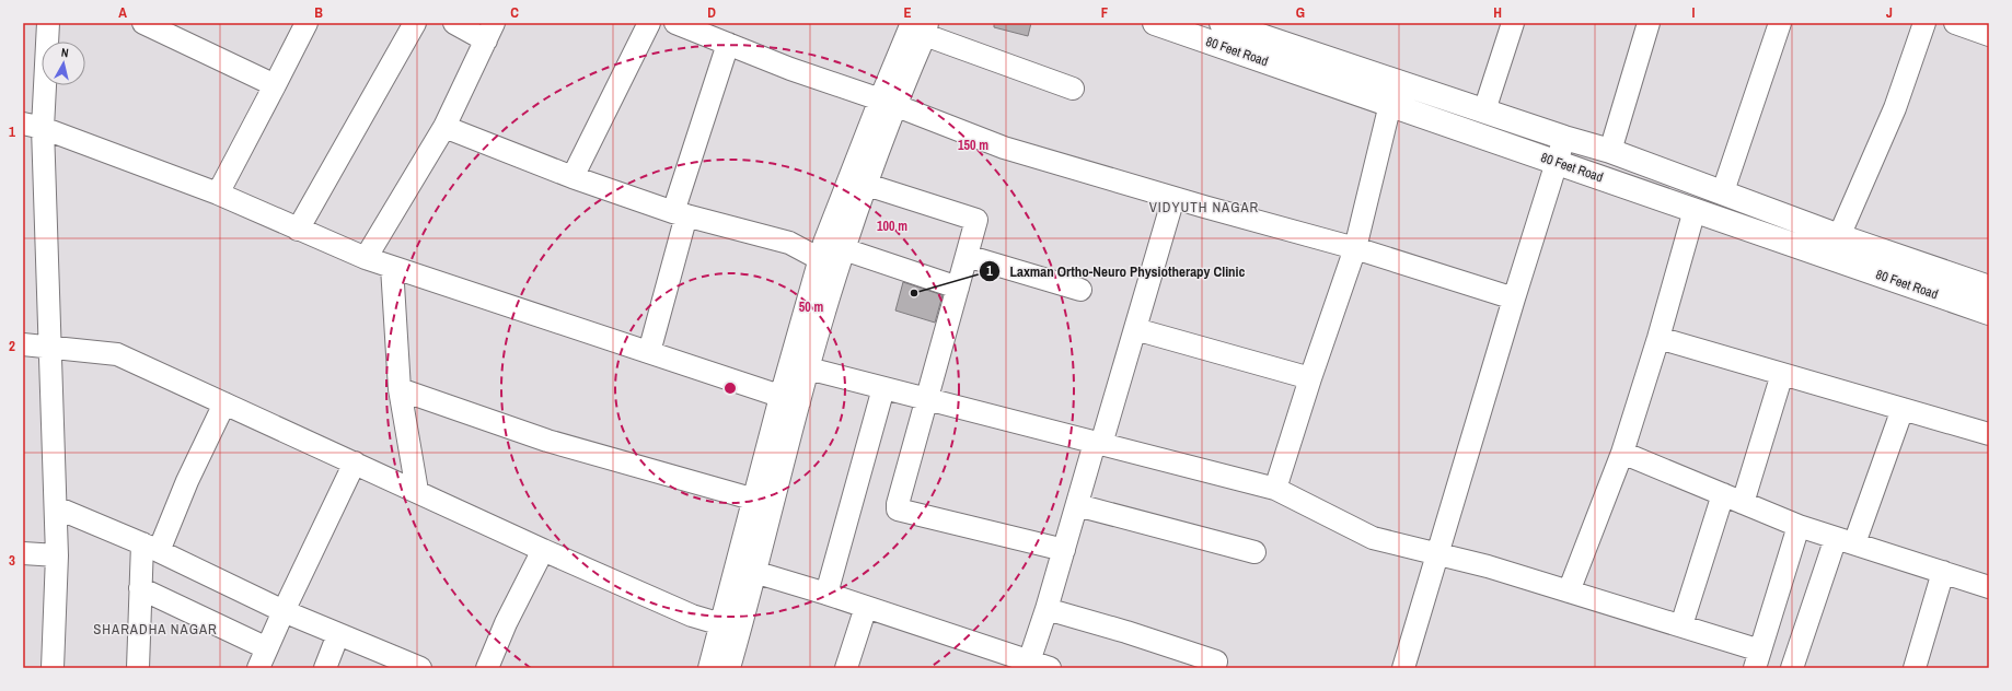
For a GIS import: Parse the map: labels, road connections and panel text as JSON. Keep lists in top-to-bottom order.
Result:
{
  "streets": {
    "main road": ["80 Feet Road"]
  },
  "districts": ["VIDYUTH NAGAR", "SHARADHA NAGAR"],
  "places": ["Laxman Ortho-Neuro Physiotherapy Clinic"],
  "north": "top",
  "grid": {
    "columns": [
      "A",
      "B",
      "C",
      "D",
      "E",
      "F",
      "G",
      "H",
      "I",
      "J"
    ],
    "rows": ["1", "2", "3"]
  },
  "rings": ["150 m", "100 m", "50 m"]
}
